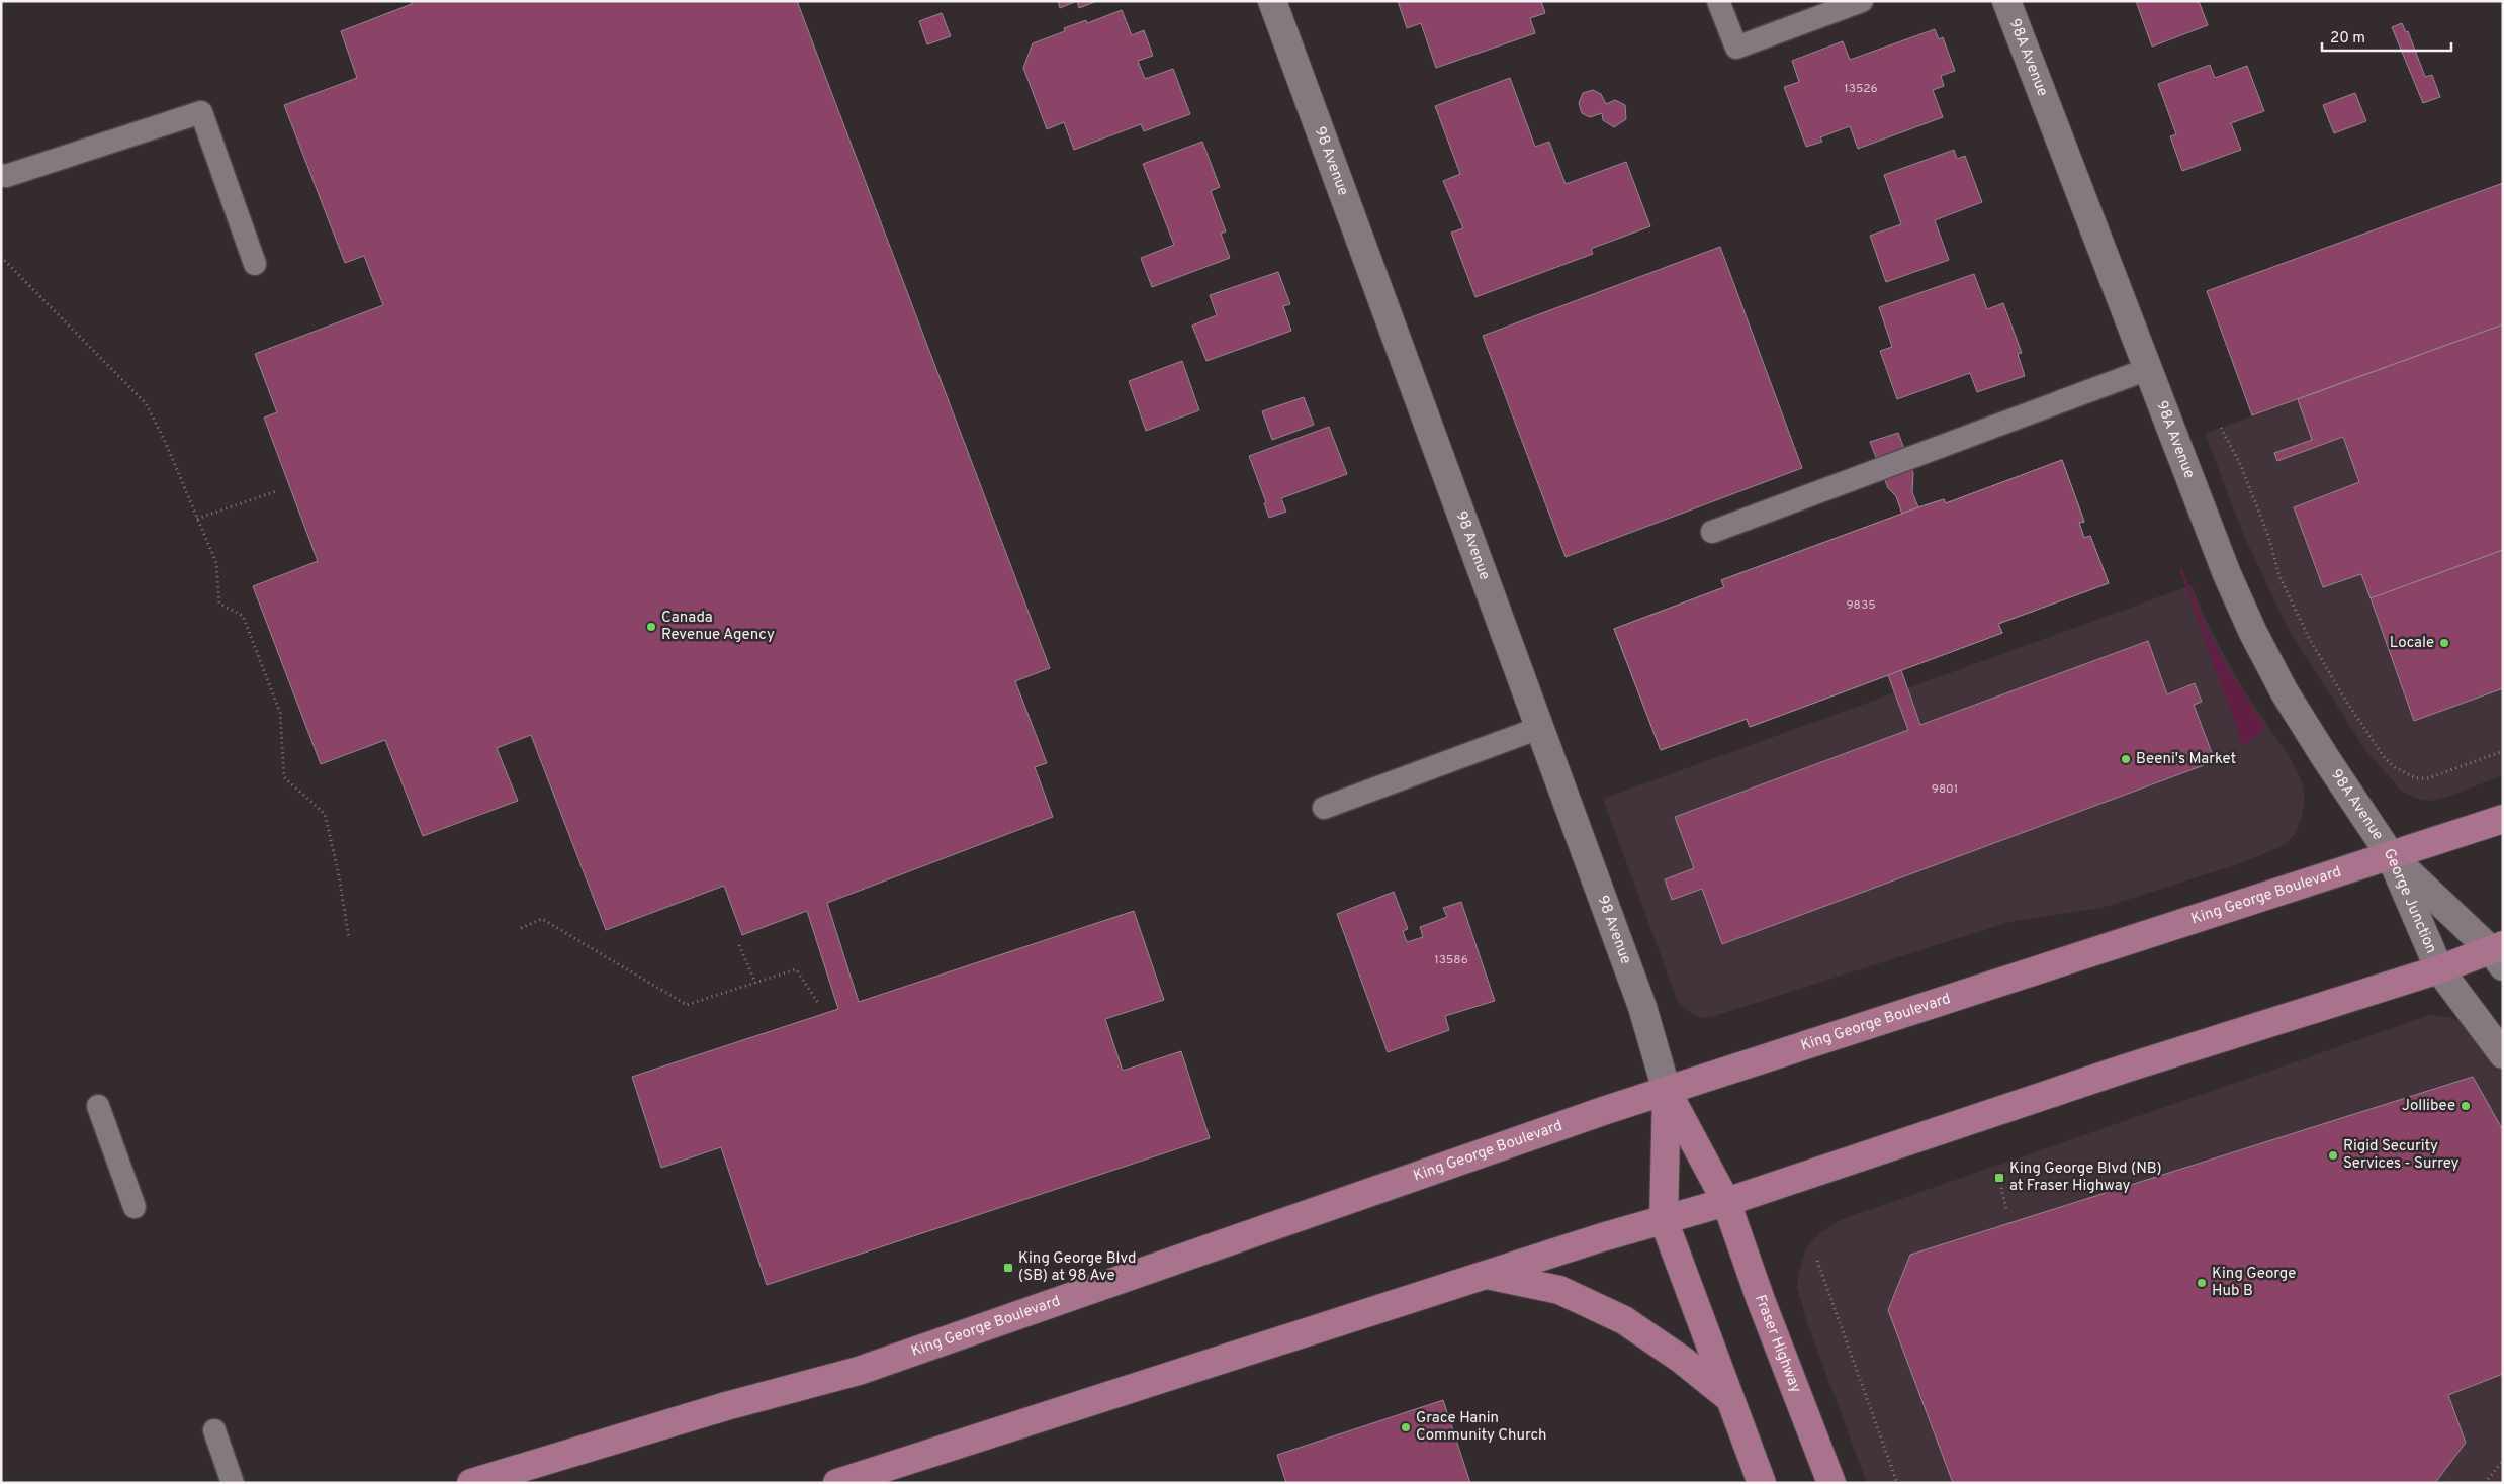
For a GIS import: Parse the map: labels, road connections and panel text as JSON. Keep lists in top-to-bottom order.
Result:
{
  "streets": {
    "main road": ["King George Boulevard", "Fraser Highway"],
    "street": ["98A Avenue", "98 Avenue", "George Junction"]
  },
  "crossings": [
    ["98A Avenue", "King George Boulevard"],
    ["98A Avenue", "George Junction"],
    ["98 Avenue", "King George Boulevard"],
    ["98 Avenue", "Fraser Highway"],
    ["King George Boulevard", "George Junction"],
    ["King George Boulevard", "Fraser Highway"]
  ],
  "places": {
    "other": [
      "Canada Revenue Agency",
      "Locale",
      "Beeni's Market",
      "Jollibee",
      "Rigid Security Services - Surrey",
      "King George Hub B",
      "Grace Hanin Community Church"
    ],
    "transit": ["King George Blvd (NB) at Fraser Highway", "King George Blvd (SB) at 98 Ave"]
  },
  "house_numbers": [
    "13526",
    "9835",
    "9801",
    "13586"
  ],
  "scale_bar": "20 m"
}
